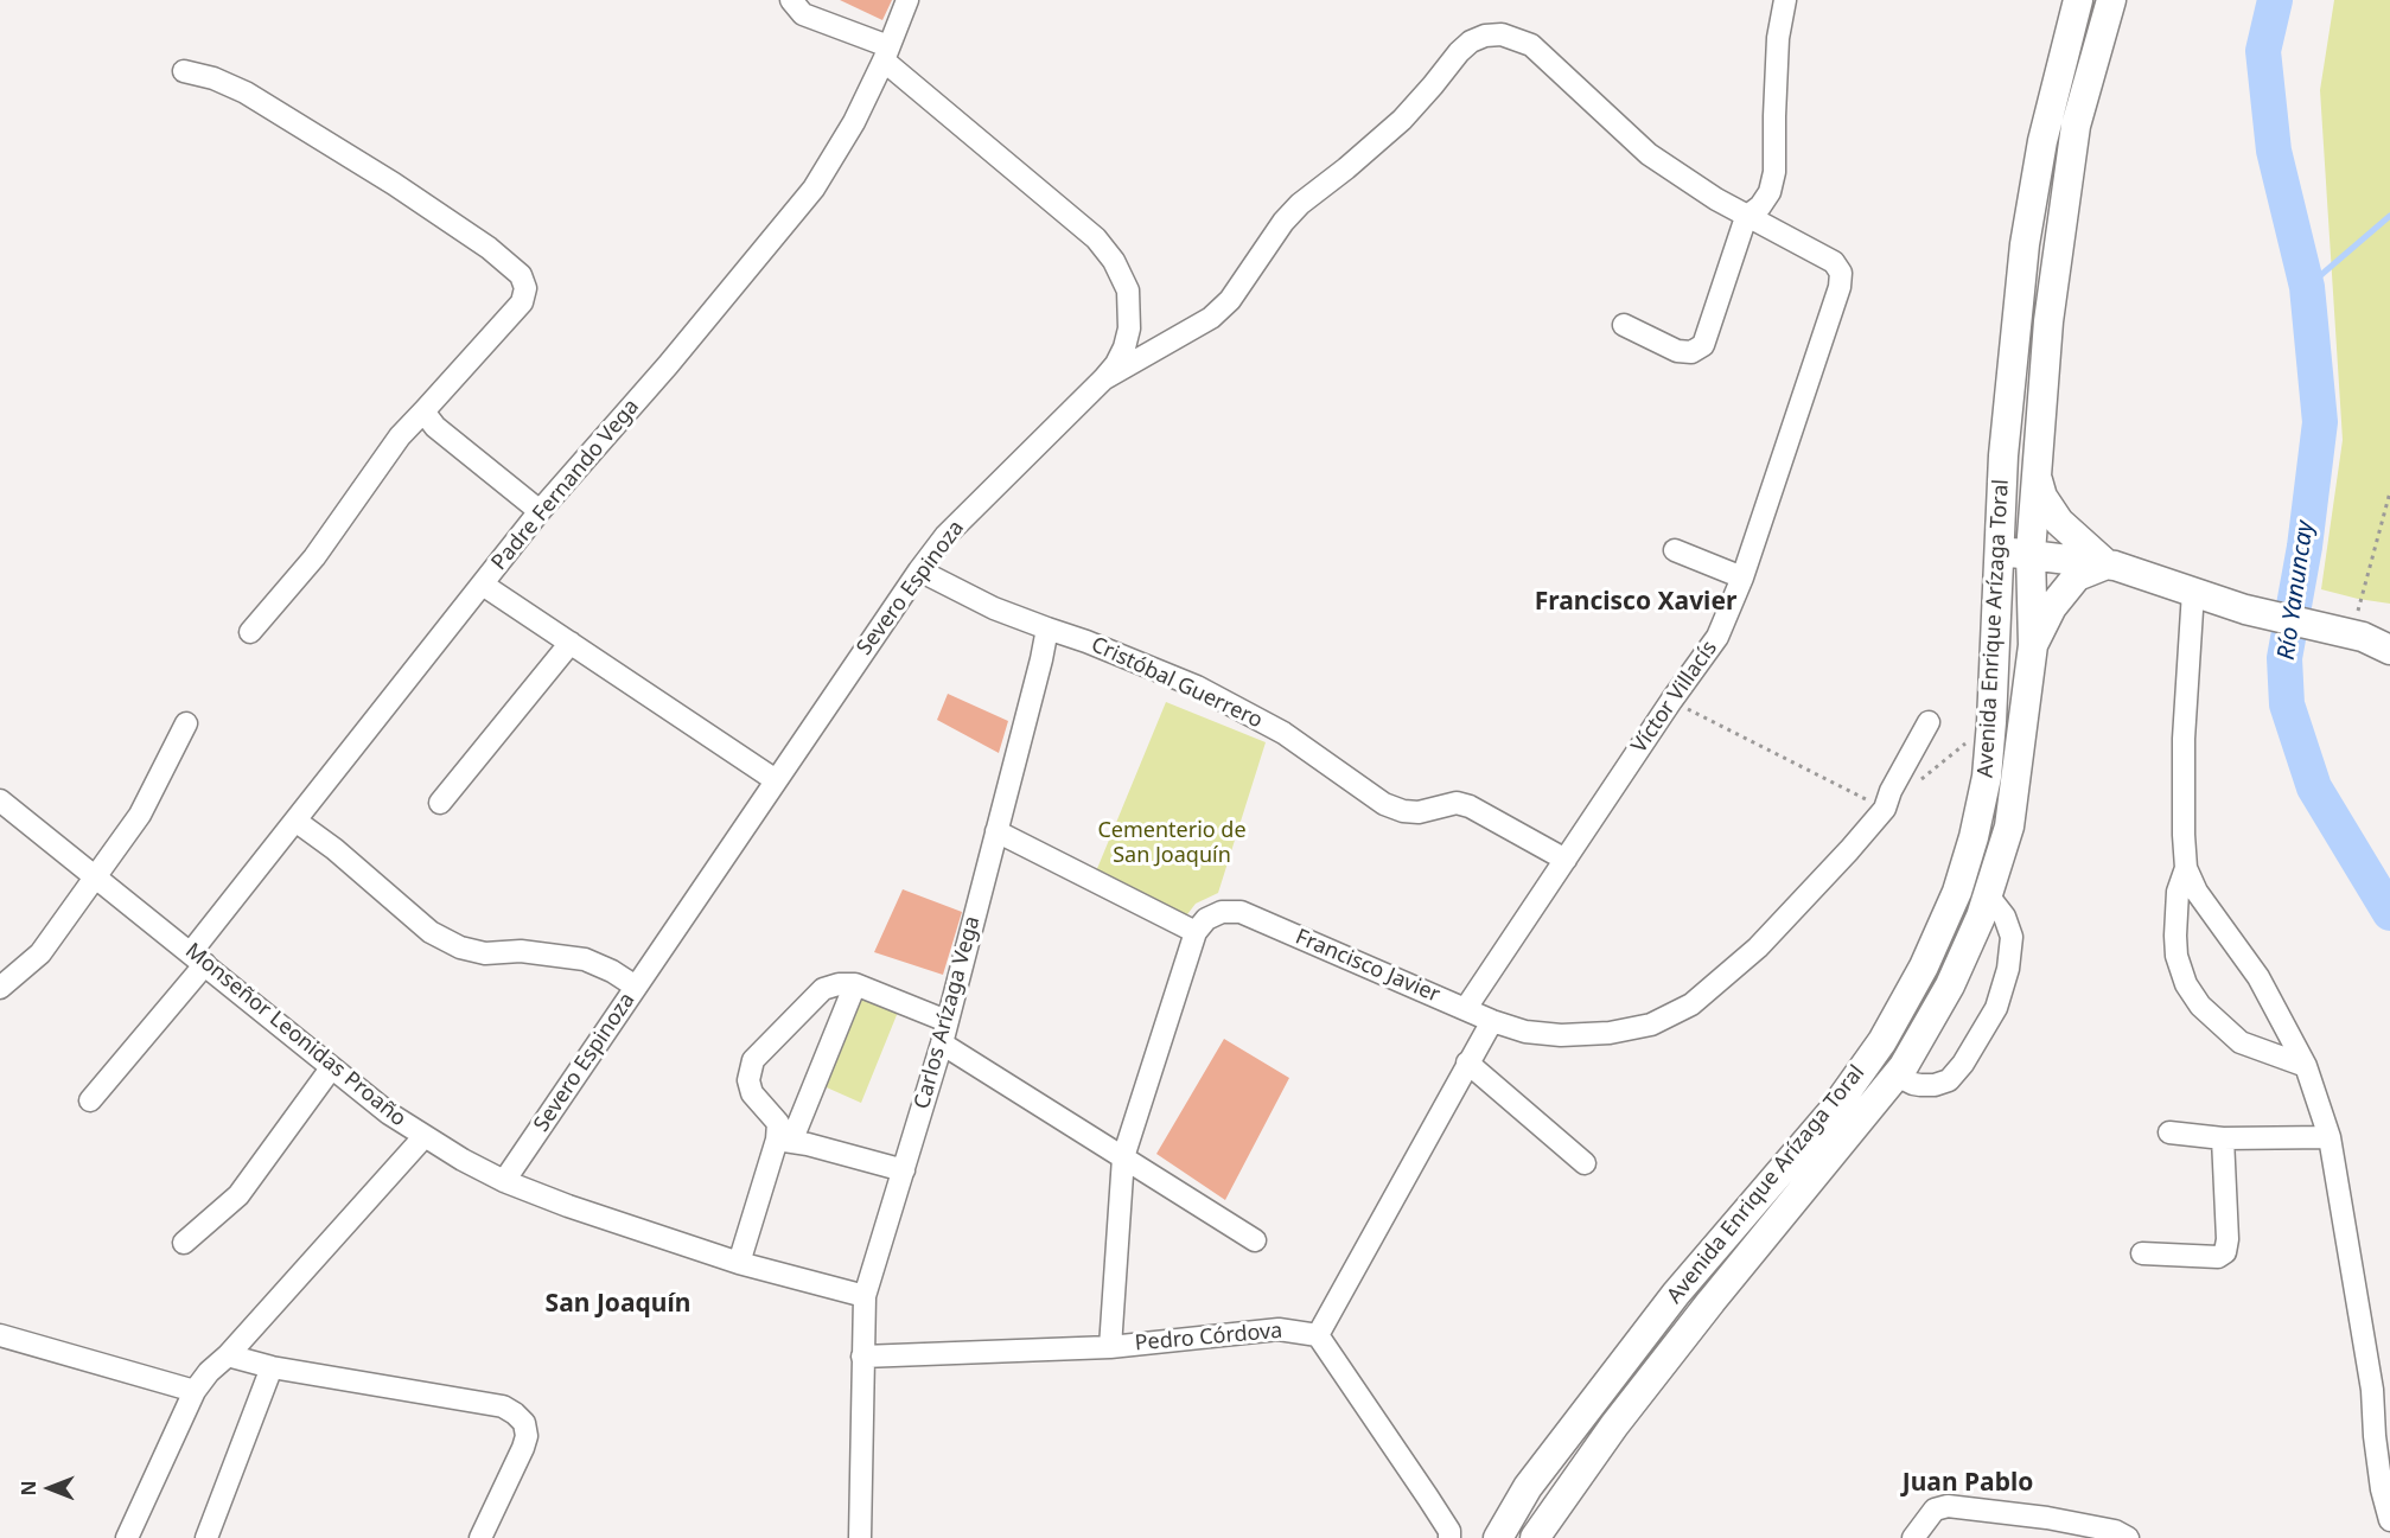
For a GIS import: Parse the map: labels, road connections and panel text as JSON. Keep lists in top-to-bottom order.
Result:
{
  "streets": {
    "main road": ["Avenida Enrique Arízaga Toral"],
    "street": [
      "Padre Fernando Vega",
      "Severo Espinoza",
      "Cristóbal Guerrero",
      "Víctor Villacís",
      "Francisco Javier",
      "Carlos Arízaga Vega",
      "Monseñor Leonidas Proaño",
      "Pedro Córdova"
    ]
  },
  "crossings": [
    ["Padre Fernando Vega", "Severo Espinoza"],
    ["Padre Fernando Vega", "Monseñor Leonidas Proaño"],
    ["Severo Espinoza", "Monseñor Leonidas Proaño"],
    ["Cristóbal Guerrero", "Víctor Villacís"],
    ["Cristóbal Guerrero", "Carlos Arízaga Vega"],
    ["Víctor Villacís", "Francisco Javier"],
    ["Carlos Arízaga Vega", "Monseñor Leonidas Proaño"],
    ["Carlos Arízaga Vega", "Pedro Córdova"]
  ],
  "districts": ["Francisco Xavier", "San Joaquín", "Juan Pablo"],
  "water": ["Río Yanuncay"],
  "parks": ["Cementerio de San Joaquín"],
  "north": "left"
}
